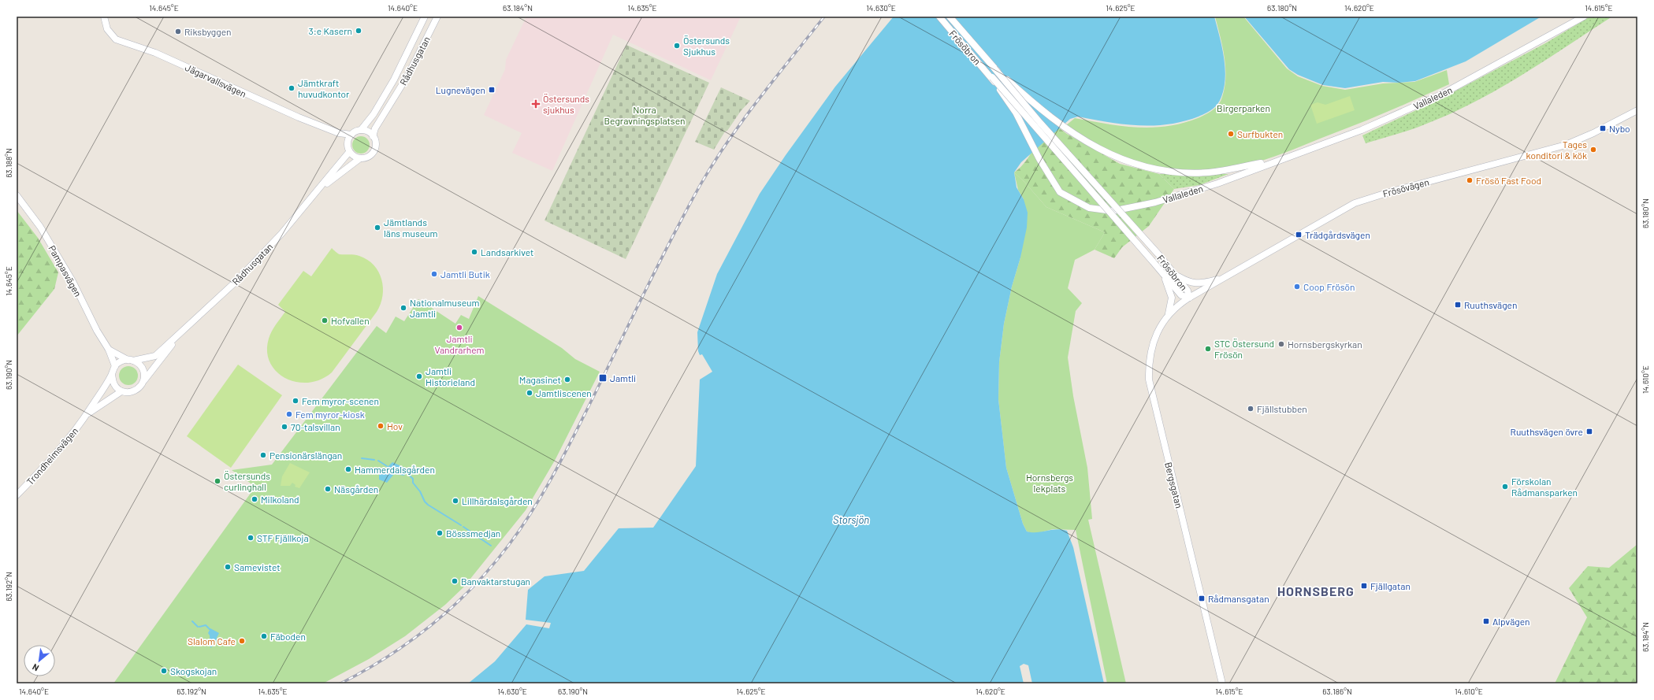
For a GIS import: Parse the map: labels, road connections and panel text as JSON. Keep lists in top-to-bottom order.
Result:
{
  "streets": {
    "main road": [
      "Frösöbron",
      "Rådhusgatan",
      "Jägarvallsvägen",
      "Vallaleden",
      "Frösövägen",
      "Pampasvägen",
      "Trondheimsvägen",
      "Bergsgatan"
    ]
  },
  "crossings": [
    ["Frösöbron", "Vallaleden"],
    ["Frösöbron", "Frösövägen"],
    ["Frösöbron", "Bergsgatan"],
    ["Rådhusgatan", "Jägarvallsvägen"],
    ["Rådhusgatan", "Pampasvägen"],
    ["Rådhusgatan", "Trondheimsvägen"],
    ["Frösövägen", "Bergsgatan"],
    ["Pampasvägen", "Trondheimsvägen"]
  ],
  "districts": ["HORNSBERG"],
  "water": ["Storsjön"],
  "parks": ["Birgerparken", "Norra Begravningsplatsen", "Hornsbergs lekplats"],
  "places": {
    "other": [
      "3:e Kasern",
      "Riksbyggen",
      "Östersunds Sjukhus",
      "Jämtkraft huvudkontor",
      "Surfbukten",
      "Tages konditori & kök",
      "Frösö Fast Food",
      "Jämtlands läns museum",
      "Landsarkivet",
      "Jamtli Butik",
      "Coop Frösön",
      "Nationalmuseum Jamtli",
      "Hofvallen",
      "Jamtli Vandrarhem",
      "Hornsbergskyrkan",
      "STC Östersund Frösön",
      "Jamtli Historieland",
      "Magasinet",
      "Jamtliscenen",
      "Fem myror-scenen",
      "Fjällstubben",
      "Fem myror-kiosk",
      "Hov",
      "70-talsvillan",
      "Pensionärslängan",
      "Hammerdalsgården",
      "Östersunds curlinghall",
      "Förskolan Rådmansparken",
      "Näsgården",
      "Milkoland",
      "Lillhärdalsgården",
      "Bösssmedjan",
      "STF Fjällkoja",
      "Samevistet",
      "Banvaktarstugan",
      "Fäboden",
      "Slalom Cafe",
      "Skogskojan"
    ],
    "transit": [
      "Lugnevägen",
      "Nybo",
      "Trädgårdsvägen",
      "Ruuthsvägen",
      "Jamtli",
      "Ruuthsvägen övre",
      "Fjällgatan",
      "Rådmansgatan",
      "Alpvägen"
    ],
    "health": ["Östersunds sjukhus"]
  },
  "north": "bottom left",
  "coordinates": [
    "14.645°E",
    "14.640°E",
    "63.184°N",
    "14.635°E",
    "14.630°E",
    "14.625°E",
    "63.180°N",
    "14.620°E",
    "14.615°E",
    "63.188°N",
    "63.190°N",
    "14.610°E",
    "63.192°N",
    "63.186°N"
  ]
}
